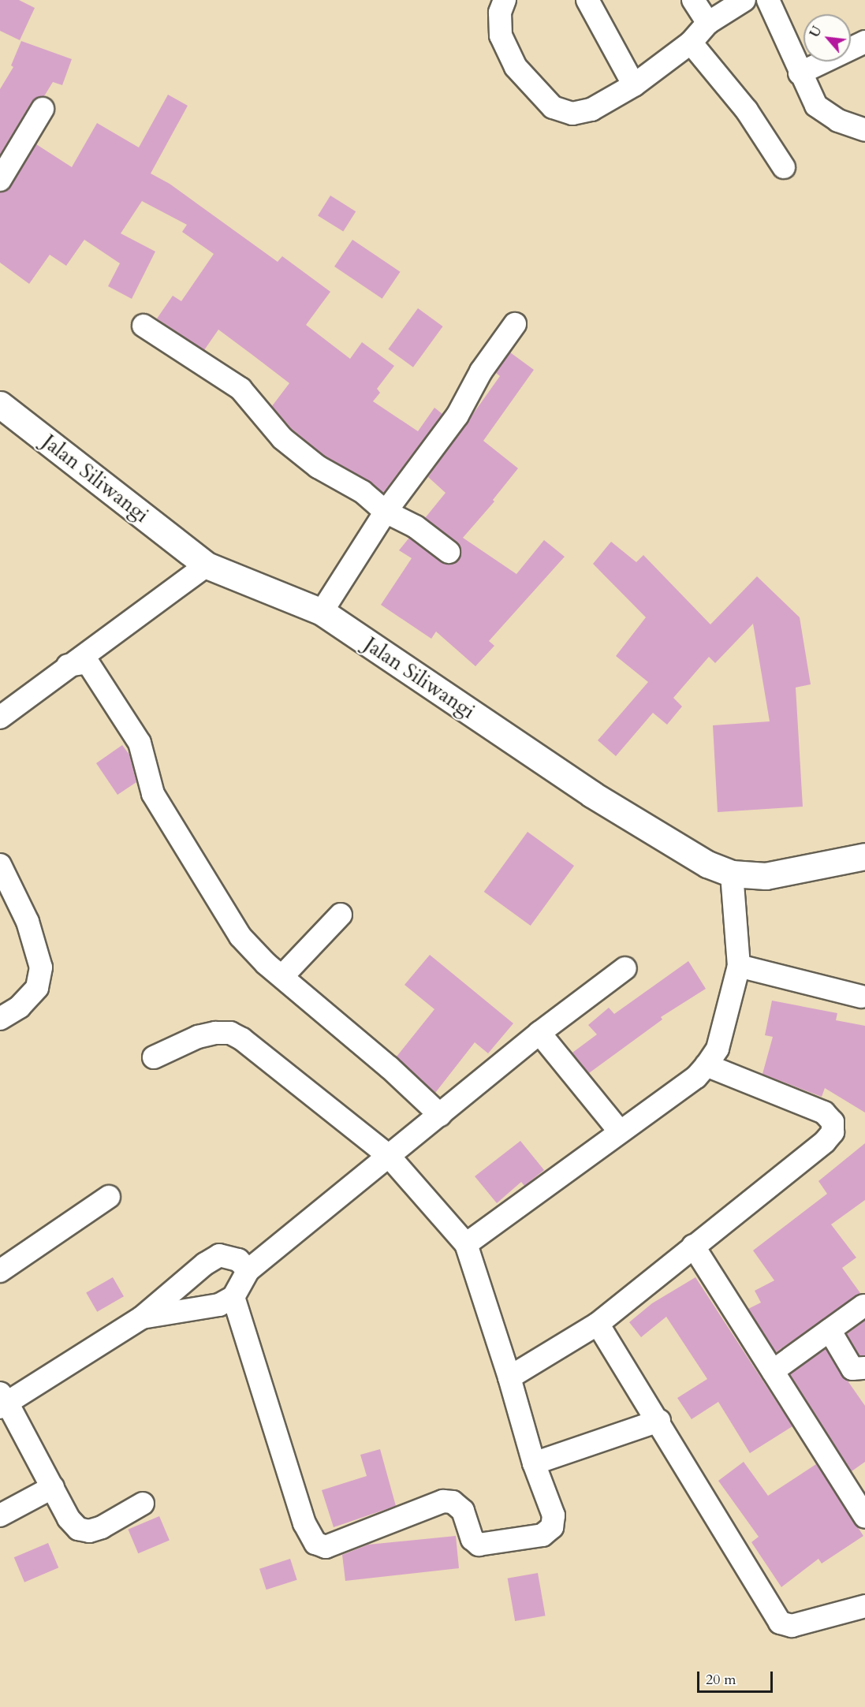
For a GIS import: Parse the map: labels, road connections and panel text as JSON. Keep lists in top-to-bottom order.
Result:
{
  "streets": {
    "main road": ["Jalan Siliwangi"]
  },
  "scale_bar": "20 m",
  "north": "top left"
}
